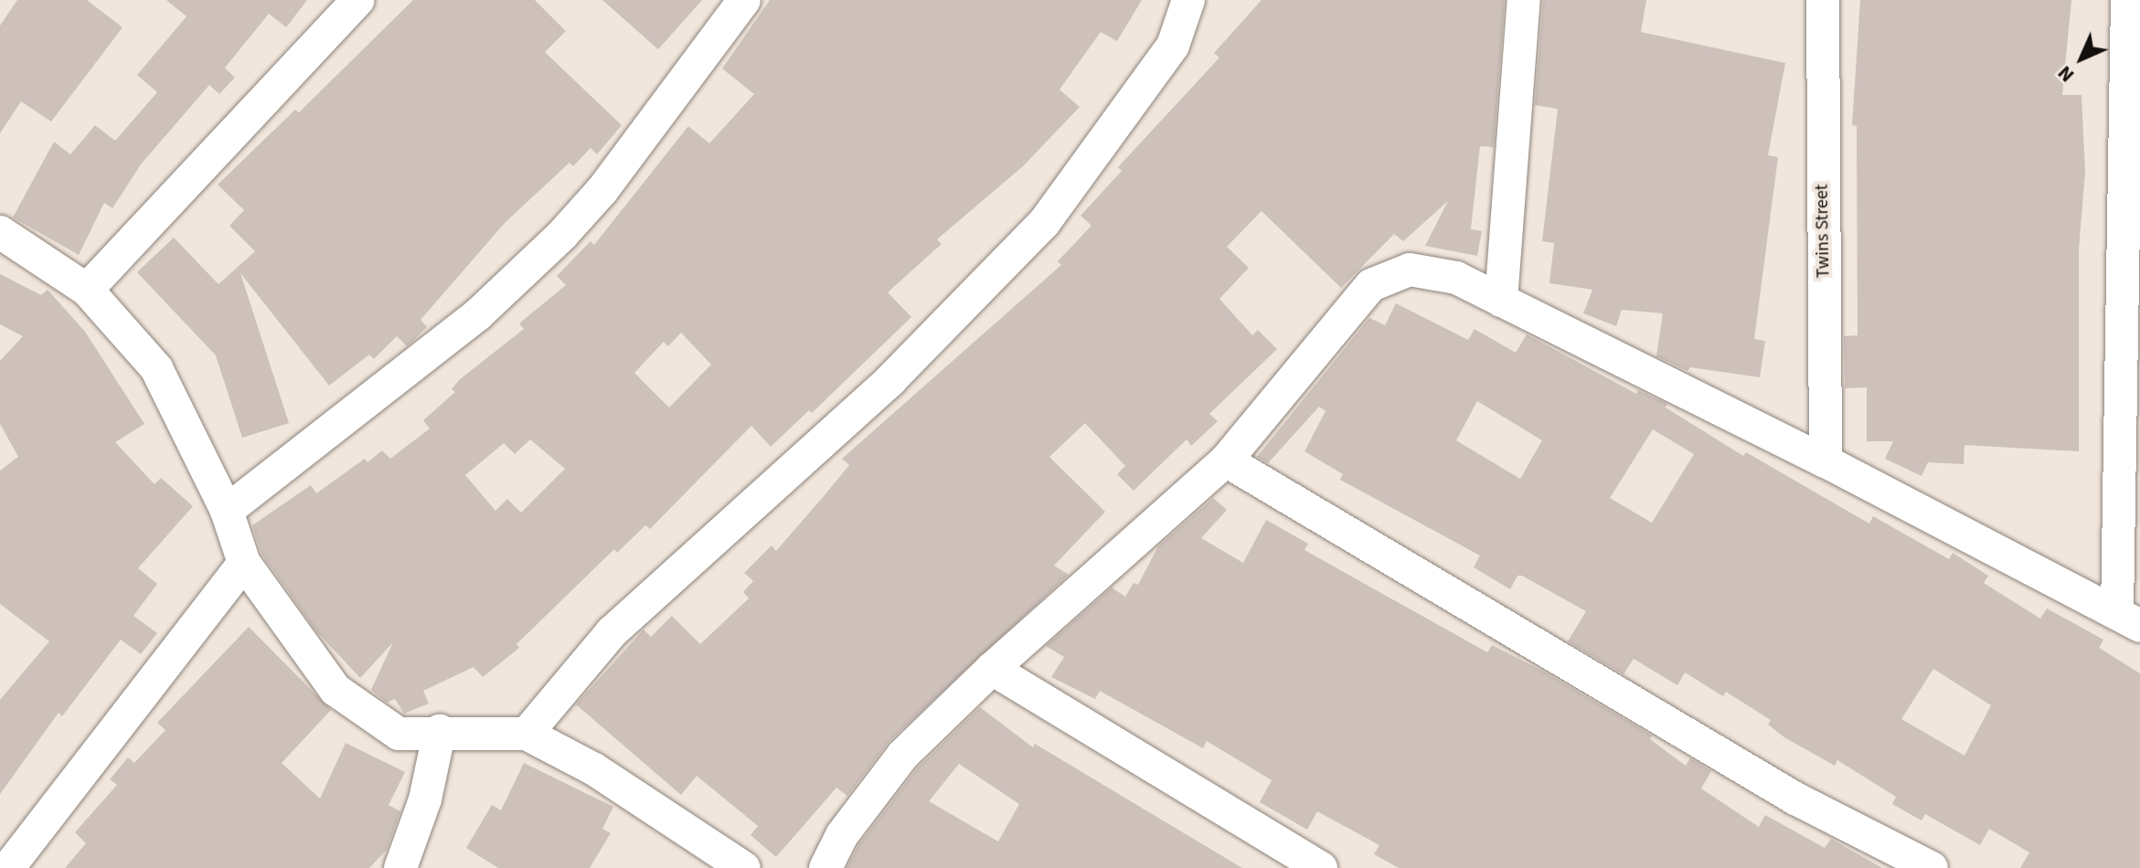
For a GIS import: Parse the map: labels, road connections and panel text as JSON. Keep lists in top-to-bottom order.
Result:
{
  "streets": {
    "street": ["Twins Street"]
  },
  "north": "bottom left"
}
